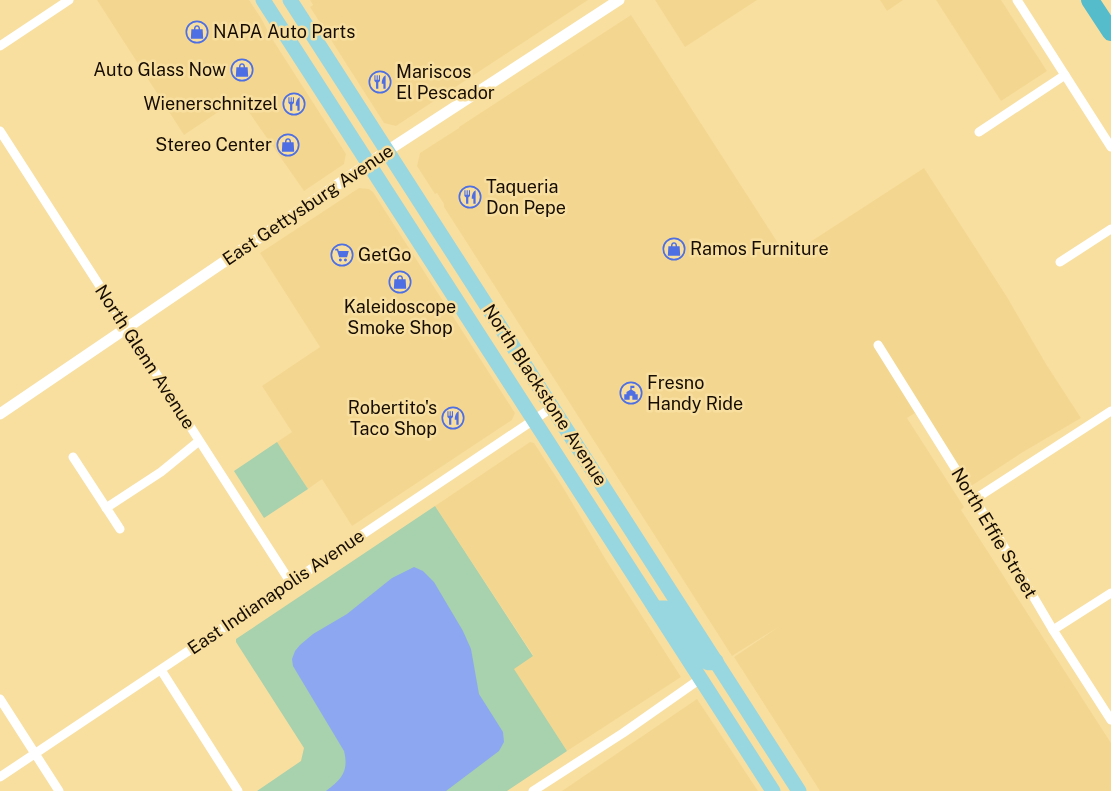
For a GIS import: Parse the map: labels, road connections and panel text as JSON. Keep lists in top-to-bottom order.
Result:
{
  "streets": {
    "main road": ["North Blackstone Avenue"],
    "street": [
      "East Gettysburg Avenue",
      "North Glenn Avenue",
      "North Effie Street",
      "East Indianapolis Avenue"
    ]
  },
  "crossings": [
    ["East Gettysburg Avenue", "North Glenn Avenue"],
    ["East Gettysburg Avenue", "North Blackstone Avenue"],
    ["North Glenn Avenue", "East Indianapolis Avenue"],
    ["North Blackstone Avenue", "East Indianapolis Avenue"]
  ],
  "places": {
    "shop": [
      "NAPA Auto Parts",
      "Auto Glass Now",
      "Stereo Center",
      "Ramos Furniture",
      "Kaleidoscope Smoke Shop"
    ],
    "restaurant": [
      "Mariscos El Pescador",
      "Wienerschnitzel",
      "Taqueria Don Pepe",
      "Robertito's Taco Shop"
    ],
    "supermarket": ["GetGo"],
    "public building": ["Fresno Handy Ride"]
  }
}
